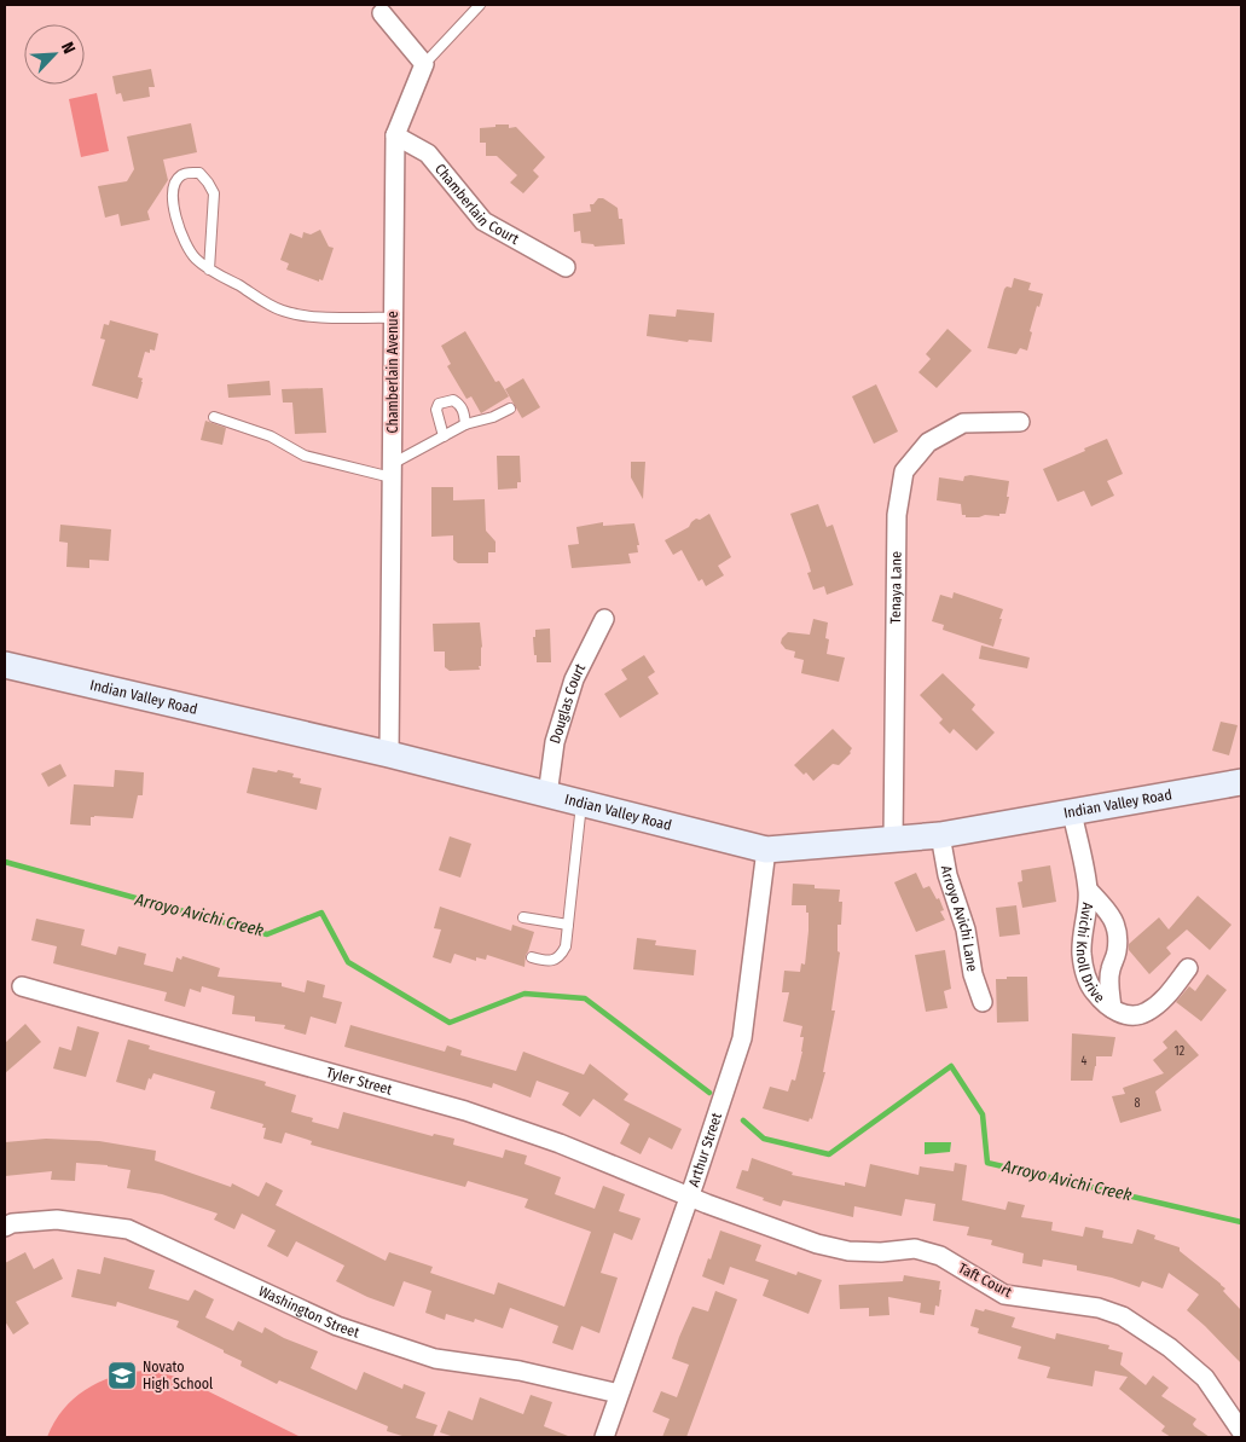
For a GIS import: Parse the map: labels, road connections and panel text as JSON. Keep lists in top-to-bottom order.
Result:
{
  "streets": {
    "street": [
      "Chamberlain Court",
      "Chamberlain Avenue",
      "Tenaya Lane",
      "Indian Valley Road",
      "Douglas Court",
      "Arroyo Avichi Lane",
      "Avichi Knoll Drive",
      "Tyler Street",
      "Arthur Street",
      "Taft Court",
      "Washington Street"
    ]
  },
  "crossings": [
    ["Chamberlain Court", "Chamberlain Avenue"],
    ["Chamberlain Avenue", "Indian Valley Road"],
    ["Tenaya Lane", "Indian Valley Road"],
    ["Indian Valley Road", "Douglas Court"],
    ["Indian Valley Road", "Arroyo Avichi Lane"],
    ["Indian Valley Road", "Avichi Knoll Drive"],
    ["Indian Valley Road", "Arthur Street"],
    ["Tyler Street", "Arthur Street"],
    ["Tyler Street", "Taft Court"],
    ["Arthur Street", "Taft Court"],
    ["Arthur Street", "Washington Street"]
  ],
  "water": ["Arroyo Avichi Creek"],
  "places": {
    "school or university": ["Novato High School"]
  },
  "house_numbers": ["12", "4", "8"],
  "north": "top right"
}
